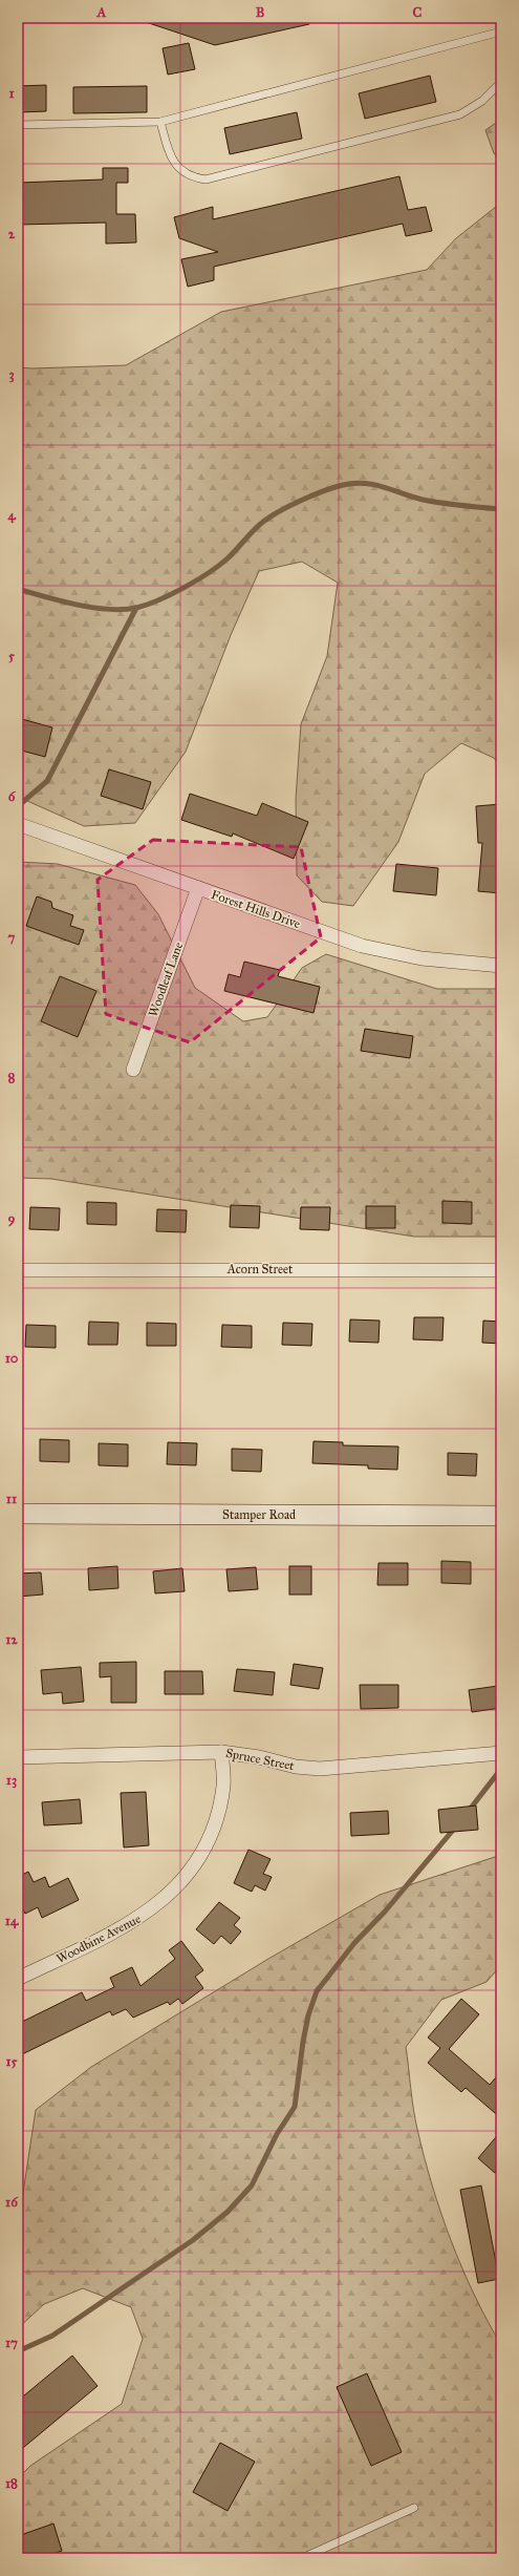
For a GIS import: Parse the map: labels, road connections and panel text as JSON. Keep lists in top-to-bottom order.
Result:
{
  "streets": {
    "street": [
      "Forest Hills Drive",
      "Woodleaf Lane",
      "Acorn Street",
      "Stamper Road",
      "Spruce Street",
      "Woodbine Avenue"
    ]
  },
  "crossings": [
    ["Forest Hills Drive", "Woodleaf Lane"],
    ["Spruce Street", "Woodbine Avenue"]
  ],
  "grid": {
    "columns": ["A", "B", "C"],
    "rows": [
      "1",
      "2",
      "3",
      "4",
      "5",
      "6",
      "7",
      "8",
      "9",
      "10",
      "11",
      "12",
      "13",
      "14",
      "15",
      "16",
      "17",
      "18"
    ]
  }
}
